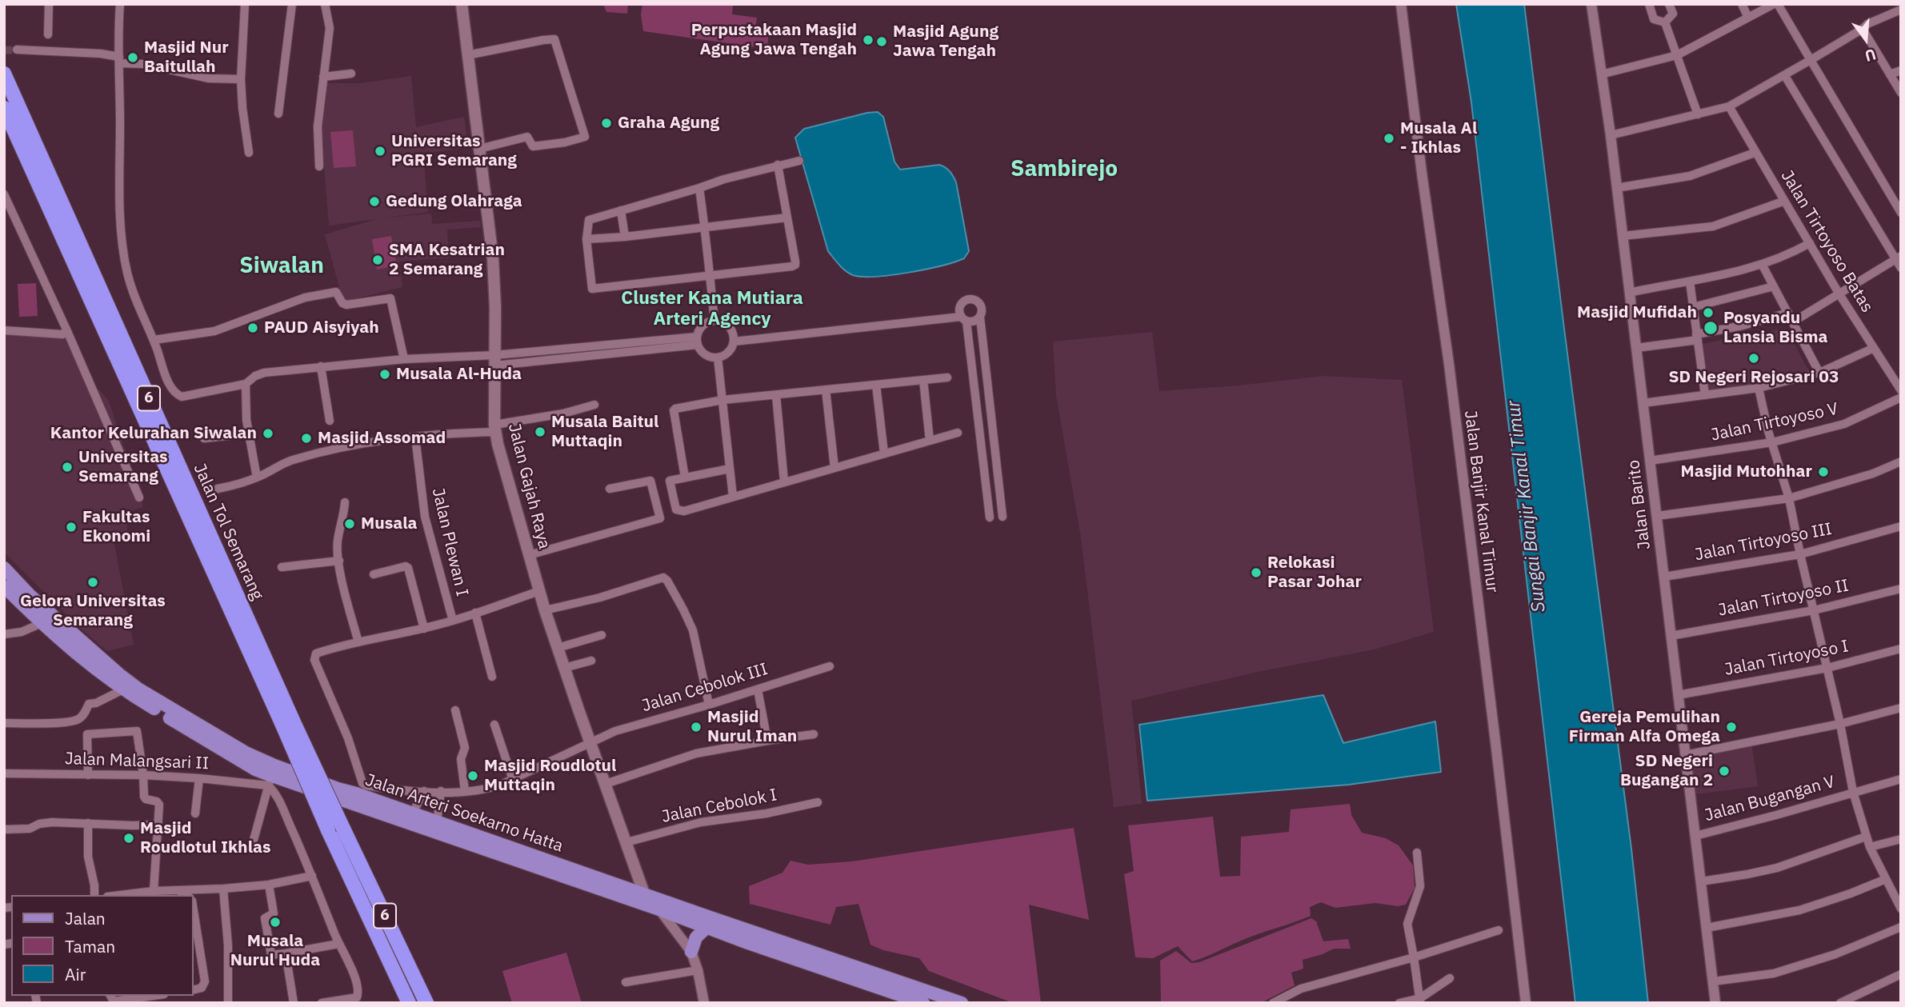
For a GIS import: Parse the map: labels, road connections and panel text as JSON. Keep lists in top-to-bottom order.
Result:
{
  "streets": {
    "highway": ["6", "Jalan Tol Semarang"],
    "main road": ["Jalan Gajah Raya", "Jalan Arteri Soekarno Hatta"],
    "street": [
      "Jalan Tirtoyoso Batas",
      "Jalan Tirtoyoso V",
      "Jalan Banjir Kanal Timur",
      "Jalan Barito",
      "Jalan Plewan I",
      "Jalan Tirtoyoso III",
      "Jalan Tirtoyoso II",
      "Jalan Tirtoyoso I",
      "Jalan Cebolok III",
      "Jalan Malangsari II",
      "Jalan Bugangan V",
      "Jalan Cebolok I"
    ]
  },
  "crossings": [
    ["Jalan Tirtoyoso V", "Jalan Barito"],
    ["Jalan Gajah Raya", "Jalan Plewan I"],
    ["Jalan Gajah Raya", "Jalan Cebolok III"],
    ["Jalan Gajah Raya", "Jalan Cebolok I"],
    ["Jalan Gajah Raya", "Jalan Arteri Soekarno Hatta"],
    ["Jalan Barito", "Jalan Tirtoyoso III"],
    ["Jalan Barito", "Jalan Tirtoyoso II"],
    ["Jalan Barito", "Jalan Tirtoyoso I"],
    ["Jalan Barito", "Jalan Bugangan V"],
    ["Jalan Plewan I", "Jalan Cebolok III"],
    ["Jalan Malangsari II", "Jalan Arteri Soekarno Hatta"]
  ],
  "districts": ["Sambirejo", "Siwalan", "Cluster Kana Mutiara Arteri Agency"],
  "water": ["Sungai Banjir Kanal Timur"],
  "places": [
    "Perpustakaan Masjid Agung Jawa Tengah",
    "Masjid Agung Jawa Tengah",
    "Masjid Nur Baitullah",
    "Graha Agung",
    "Musala Al - Ikhlas",
    "Universitas PGRI Semarang",
    "Gedung Olahraga",
    "SMA Kesatrian 2 Semarang",
    "Masjid Mufidah",
    "PAUD Aisyiyah",
    "Posyandu Lansia Bisma",
    "SD Negeri Rejosari 03",
    "Musala Al-Huda",
    "Musala Baitul Muttaqin",
    "Kantor Kelurahan Siwalan",
    "Masjid Assomad",
    "Universitas Semarang",
    "Masjid Mutohhar",
    "Musala",
    "Fakultas Ekonomi",
    "Relokasi Pasar Johar",
    "Gelora Universitas Semarang",
    "Masjid Nurul Iman",
    "Gereja Pemulihan Firman Alfa Omega",
    "SD Negeri Bugangan 2",
    "Masjid Roudlotul Muttaqin",
    "Masjid Roudlotul Ikhlas",
    "Musala Nurul Huda"
  ],
  "legend": ["Jalan", "Taman", "Air"],
  "north": "bottom"
}
